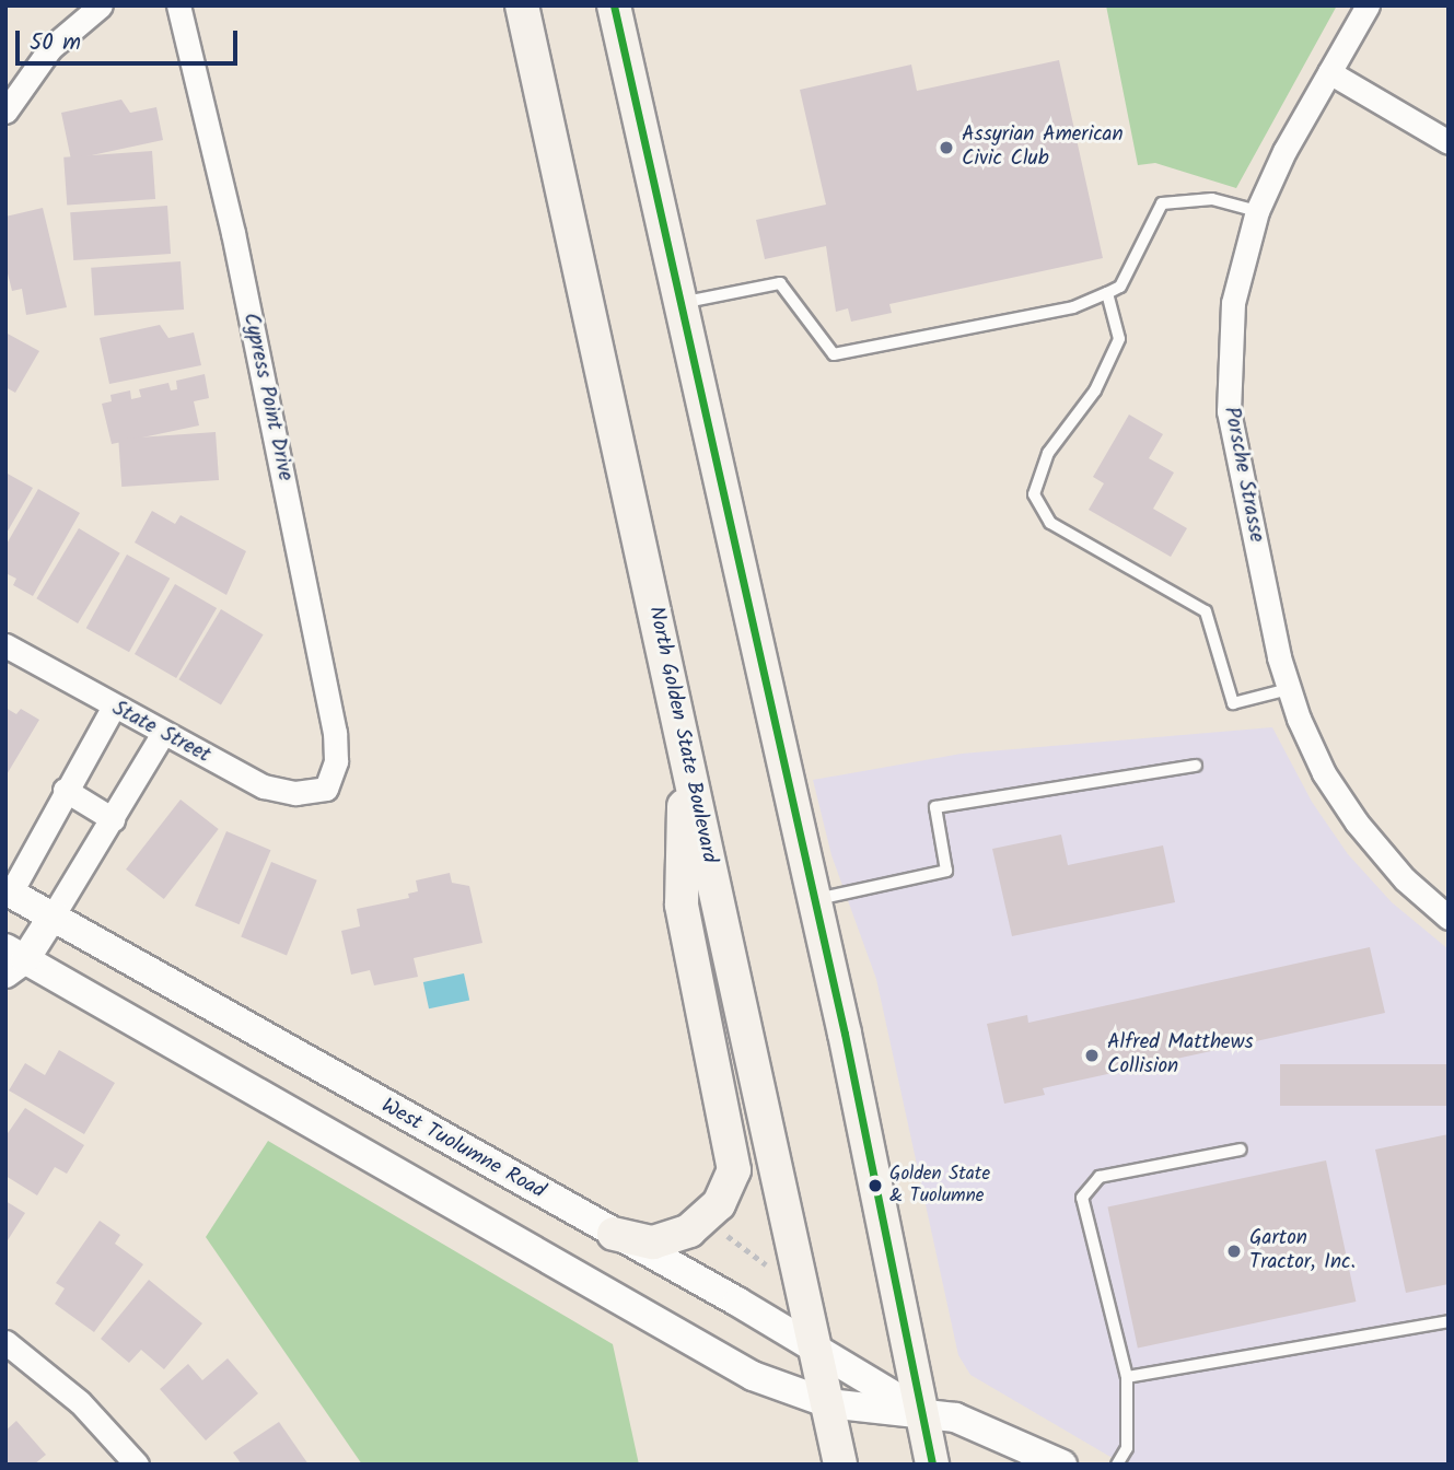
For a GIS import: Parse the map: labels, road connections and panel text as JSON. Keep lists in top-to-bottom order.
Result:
{
  "streets": {
    "main road": ["North Golden State Boulevard"],
    "street": [
      "Cypress Point Drive",
      "Porsche Strasse",
      "State Street",
      "West Tuolumne Road"
    ]
  },
  "crossings": [
    ["Cypress Point Drive", "State Street"],
    ["North Golden State Boulevard", "West Tuolumne Road"]
  ],
  "places": [
    "Assyrian American Civic Club",
    "Alfred Matthews Collision",
    "Golden State & Tuolumne",
    "Garton Tractor, Inc."
  ],
  "scale_bar": "50 m"
}
